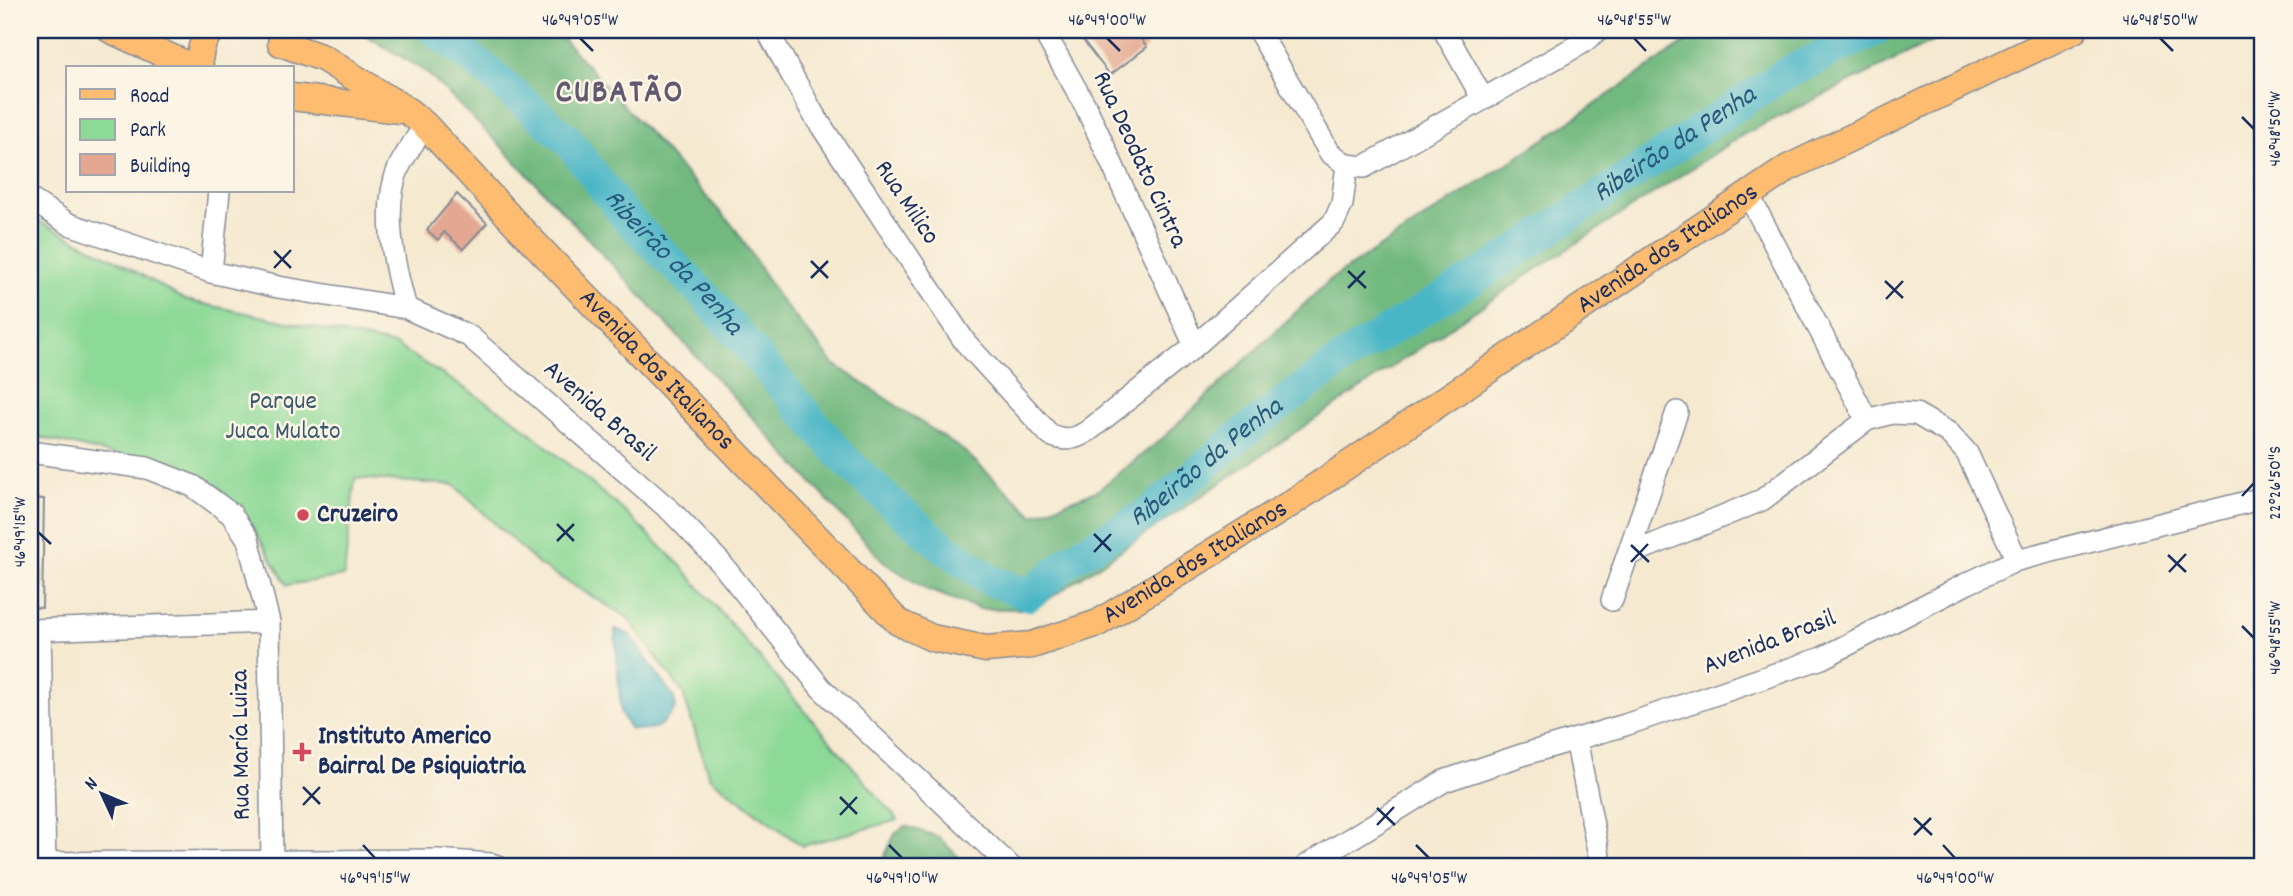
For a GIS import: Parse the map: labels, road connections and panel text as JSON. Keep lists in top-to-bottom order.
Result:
{
  "streets": {
    "main road": ["Avenida dos Italianos"],
    "street": [
      "Rua Deodato Cintra",
      "Rua Milico",
      "Avenida Brasil",
      "Rua María Luiza"
    ]
  },
  "crossings": [
    ["Rua Deodato Cintra", "Rua Milico"]
  ],
  "districts": ["CUBATÃO"],
  "water": ["Ribeirão da Penha"],
  "parks": ["Parque Juca Mulato"],
  "places": {
    "other": ["Cruzeiro"],
    "health": ["Instituto Americo Bairral De Psiquiatria"]
  },
  "legend": ["Road", "Park", "Building"],
  "north": "top left",
  "coordinates": [
    "46°49'05\"W",
    "46°49'00\"W",
    "46°48'55\"W",
    "46°48'50\"W",
    "22°26'50\"S",
    "46°49'15\"W",
    "46°49'10\"W"
  ]
}
